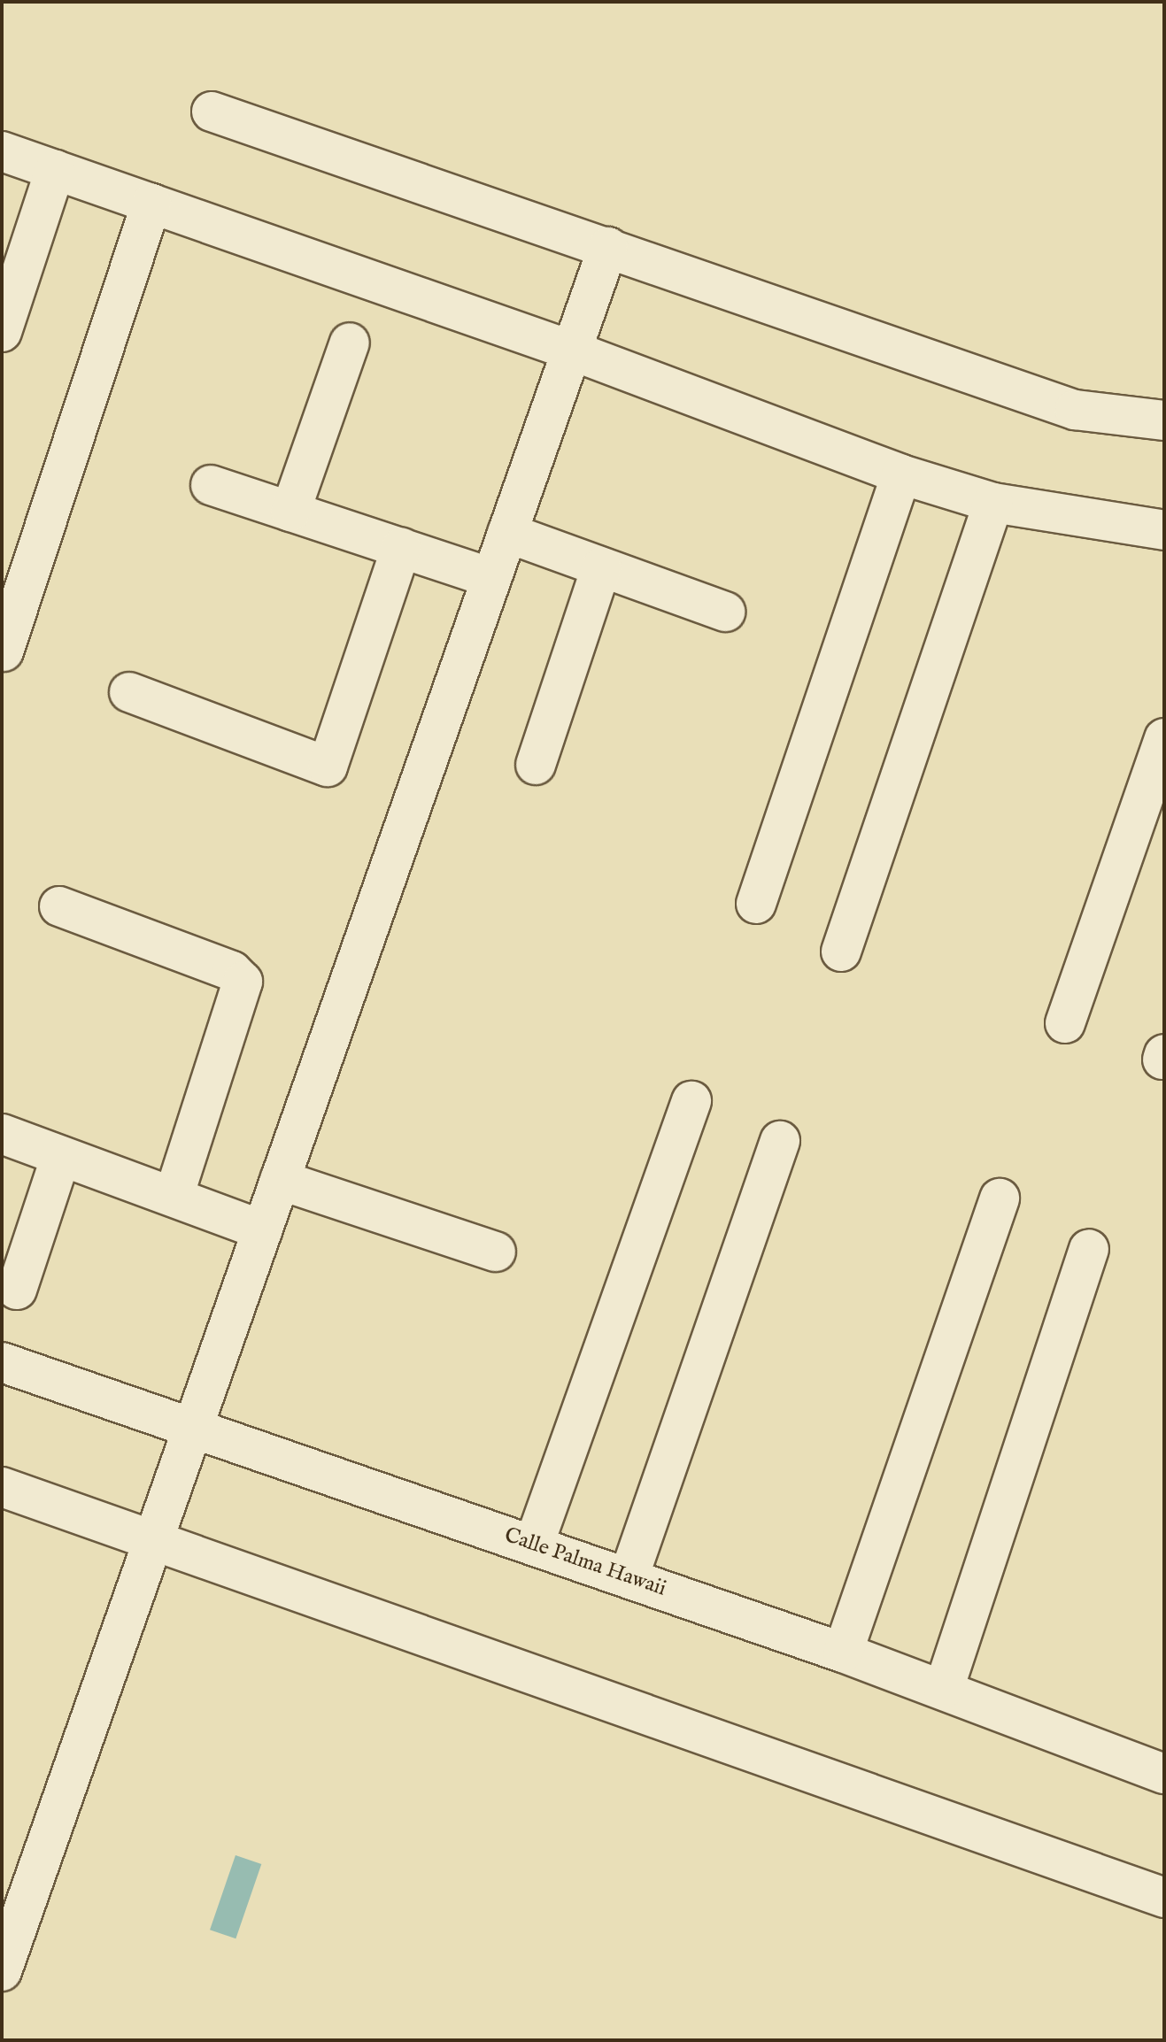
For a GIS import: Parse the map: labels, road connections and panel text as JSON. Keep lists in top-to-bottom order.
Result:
{
  "streets": {
    "street": ["Calle Palma Hawaii"]
  }
}
